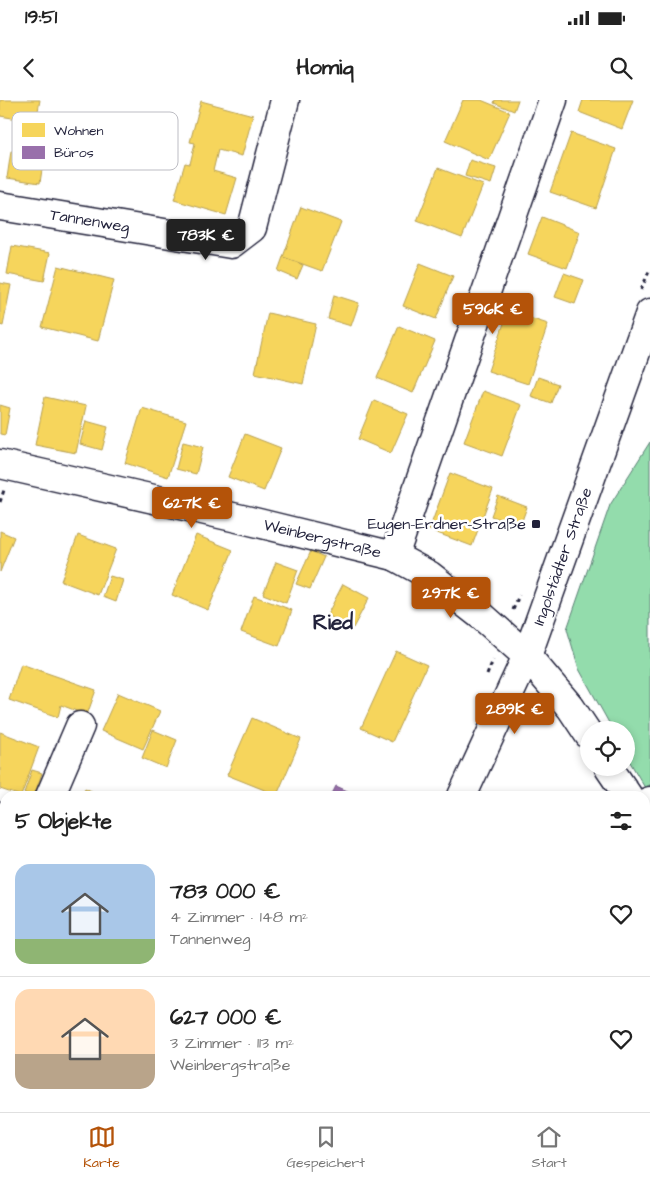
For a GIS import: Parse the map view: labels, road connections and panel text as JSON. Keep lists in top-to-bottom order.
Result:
{
  "streets": {
    "street": ["Tannenweg", "Weinbergstraße", "Ingolstädter Straße"]
  },
  "crossings": [
    ["Weinbergstraße", "Ingolstädter Straße"]
  ],
  "districts": ["Ried"],
  "places": {
    "transit": ["Eugen-Erdner-Straße"]
  },
  "legend": ["Wohnen", "Büros"],
  "page": {
    "status": "19:51",
    "header": "Homiq",
    "price": [
      "783K €",
      "596K €",
      "627K €",
      "297K €",
      "289K €"
    ],
    "heading": "5 Objekte",
    "list": [
      {
        "name": "783 000 €",
        "note": "4 Zimmer · 148 m² · Tannenweg"
      },
      {
        "name": "627 000 €",
        "note": "3 Zimmer · 113 m² · Weinbergstraße"
      }
    ],
    "tabs": ["Karte", "Gespeichert", "Start"]
  }
}
